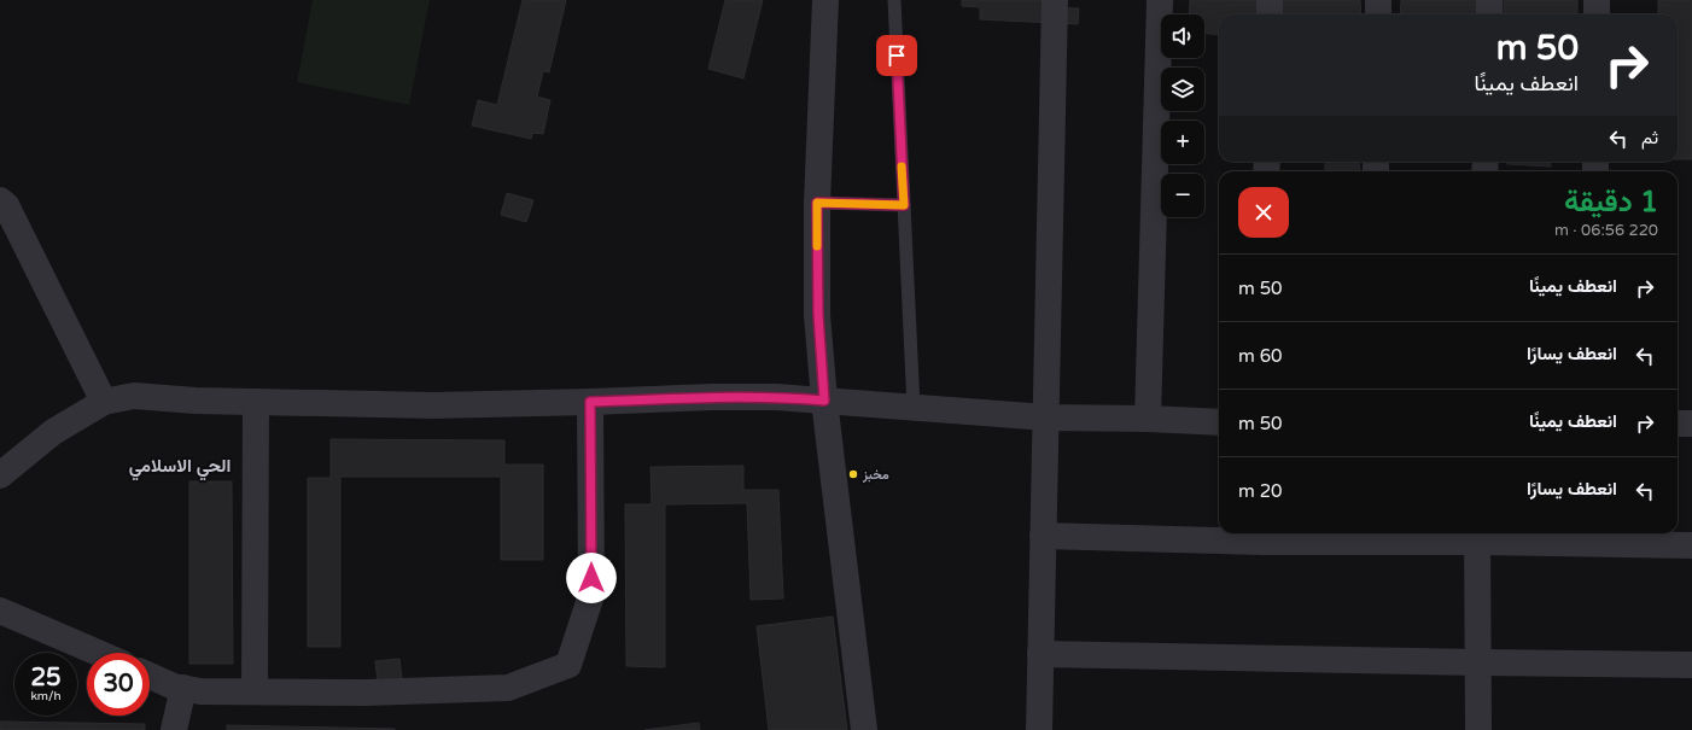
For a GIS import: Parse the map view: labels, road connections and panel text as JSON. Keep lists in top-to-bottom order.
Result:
{
  "districts": ["الحي الاسلامي"],
  "places": ["مخبز"],
  "page": {
    "map_buttons": ["+", "−"],
    "turn": ["50 m", "انعطف يمينًا"],
    "then": "ثم",
    "heading": ["1 دقيقة", "220 m · 06:56"],
    "list": [
      {
        "name": "انعطف يمينًا",
        "value": "50 m"
      },
      {
        "name": "انعطف يسارًا",
        "value": "60 m"
      },
      {
        "name": "انعطف يمينًا",
        "value": "50 m"
      },
      {
        "name": "انعطف يسارًا",
        "value": "20 m"
      }
    ],
    "speed": "25 km/h",
    "limit": "30"
  }
}
